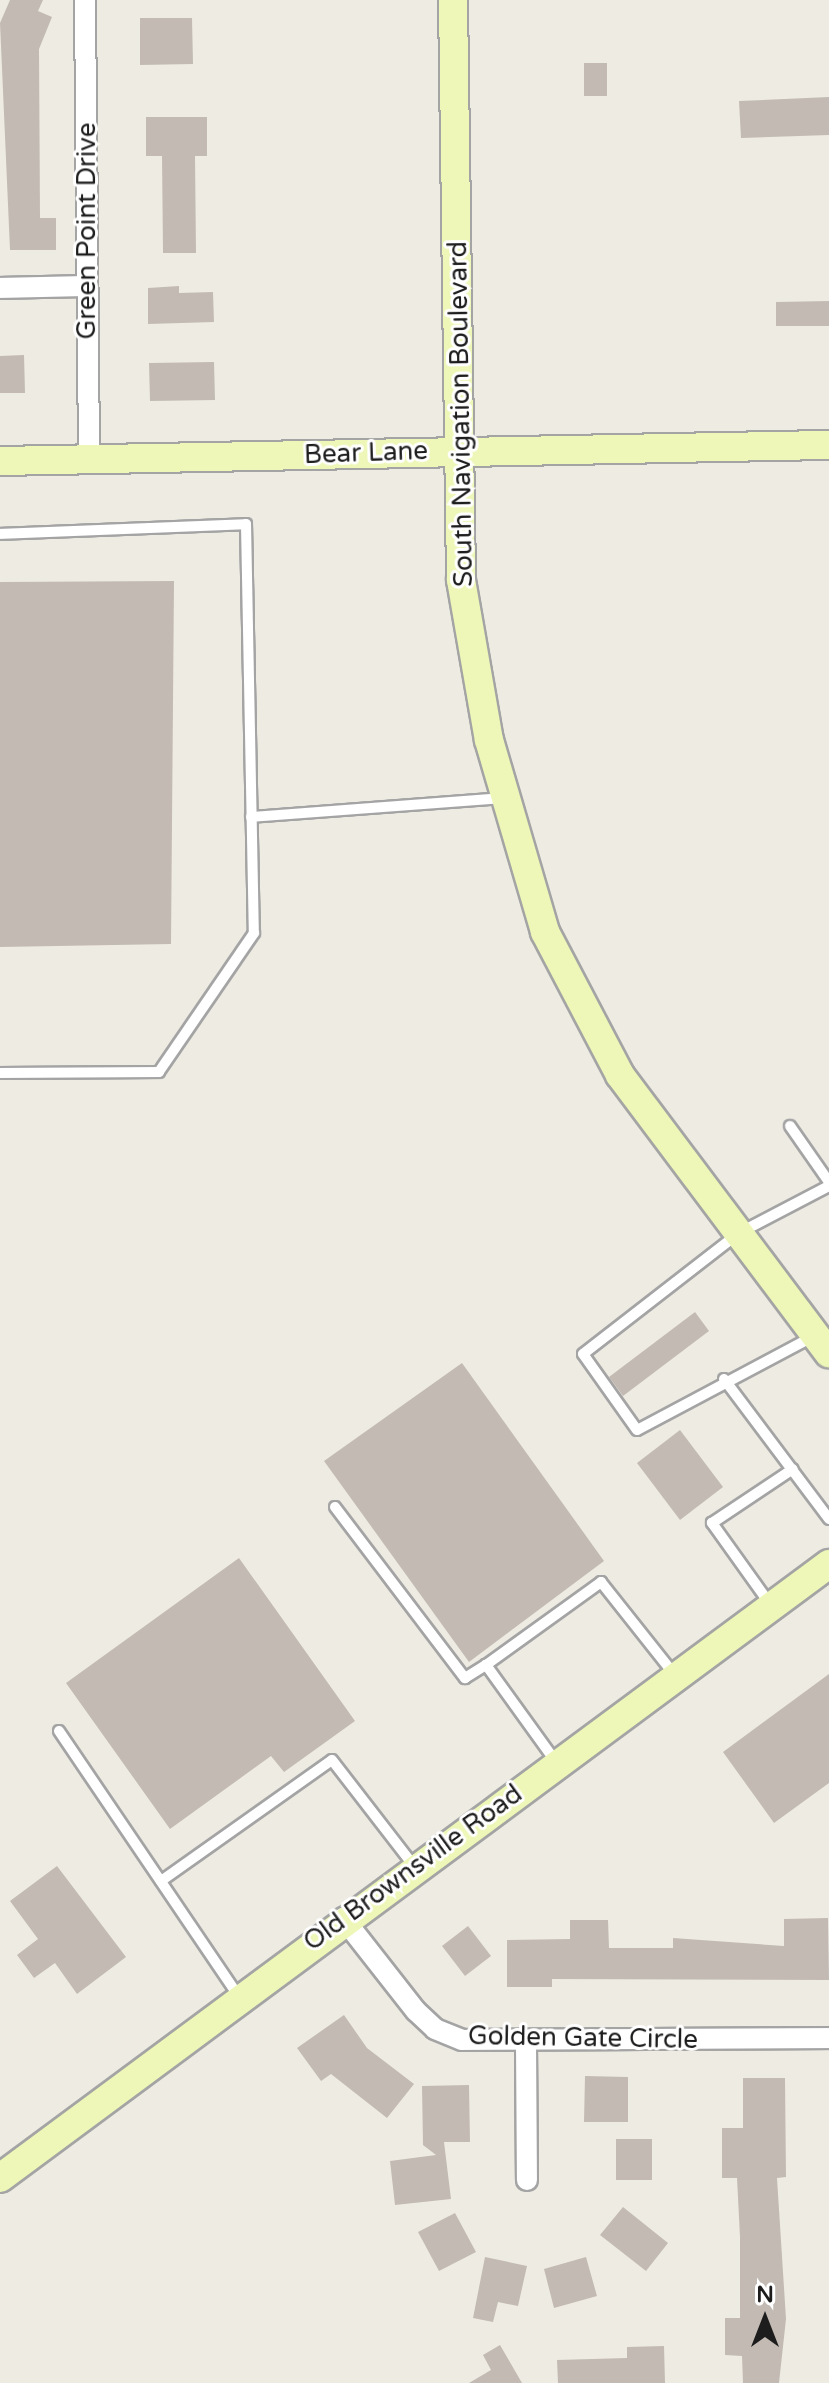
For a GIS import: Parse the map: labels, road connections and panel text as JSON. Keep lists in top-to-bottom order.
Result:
{
  "streets": {
    "street": [
      "Green Point Drive",
      "South Navigation Boulevard",
      "Bear Lane",
      "Old Brownsville Road",
      "Golden Gate Circle"
    ]
  },
  "crossings": [
    ["Green Point Drive", "Bear Lane"],
    ["South Navigation Boulevard", "Bear Lane"],
    ["Old Brownsville Road", "Golden Gate Circle"]
  ],
  "north": "top"
}
